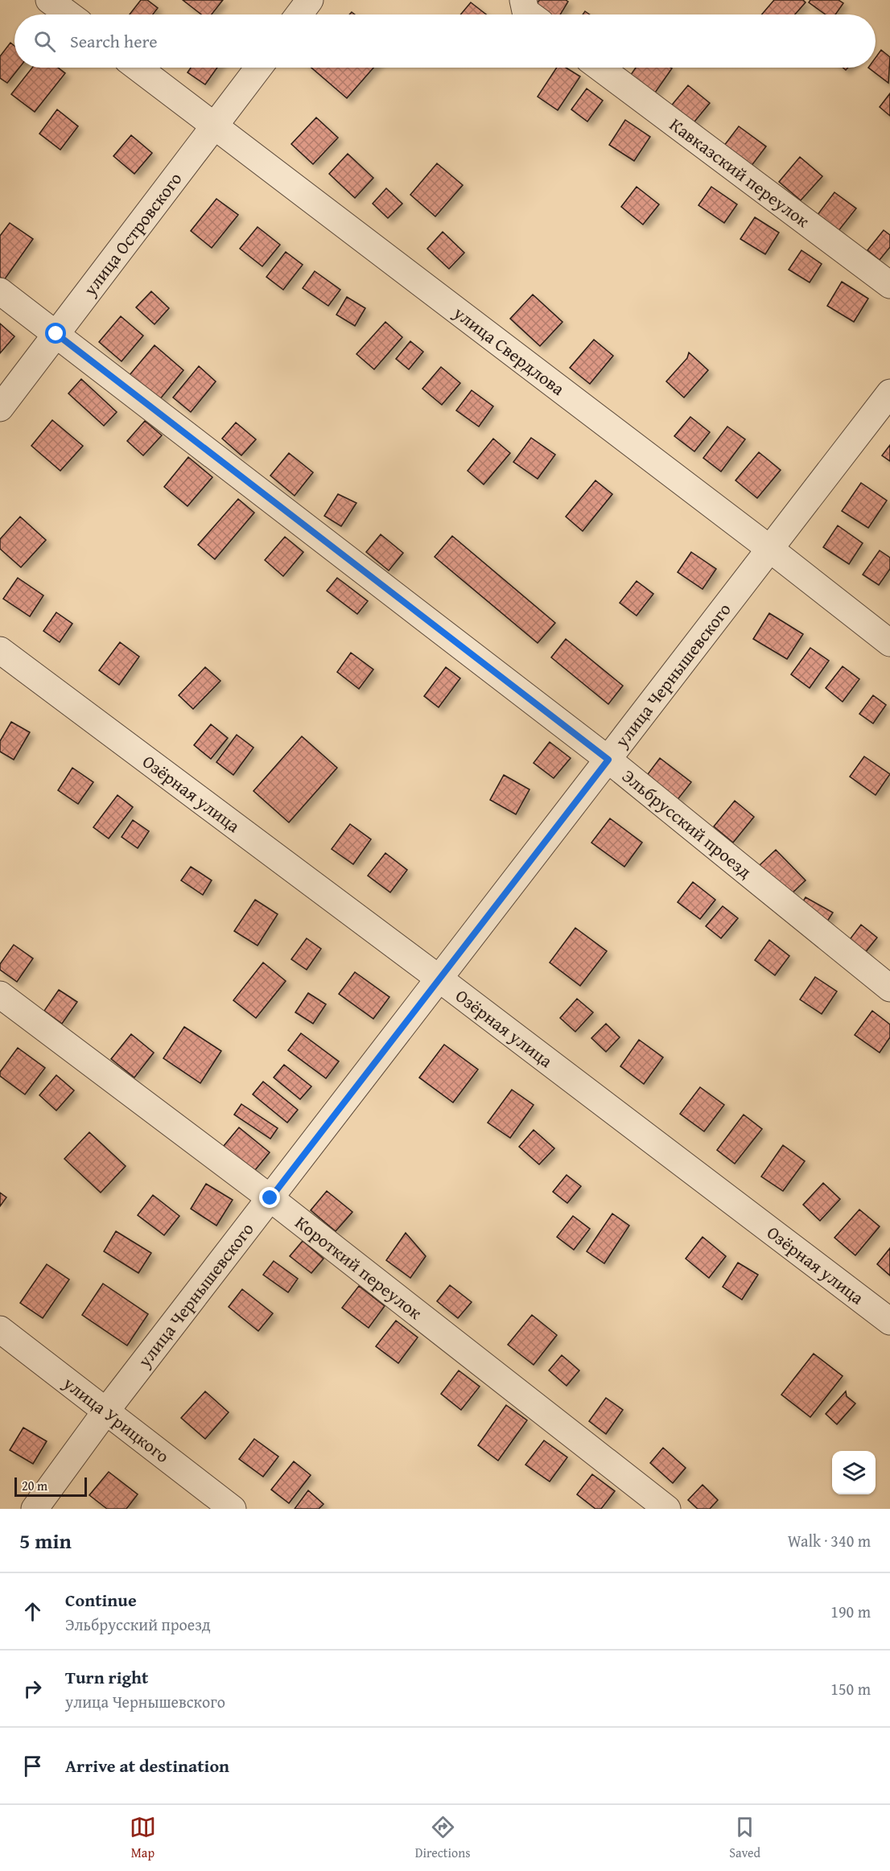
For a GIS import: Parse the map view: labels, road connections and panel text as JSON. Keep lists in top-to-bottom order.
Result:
{
  "streets": {
    "street": [
      "Кавказский переулок",
      "улица Островского",
      "улица Свердлова",
      "улица Чернышевского",
      "Озёрная улица",
      "Эльбрусский проезд",
      "Короткий переулок",
      "улица Урицкого"
    ]
  },
  "crossings": [
    ["улица Островского", "улица Свердлова"],
    ["улица Островского", "Эльбрусский проезд"],
    ["улица Свердлова", "улица Чернышевского"],
    ["улица Чернышевского", "Озёрная улица"],
    ["улица Чернышевского", "Эльбрусский проезд"],
    ["улица Чернышевского", "Короткий переулок"],
    ["улица Чернышевского", "улица Урицкого"]
  ],
  "scale_bar": "20 m",
  "page": {
    "search": "Search here",
    "scale": "20 m",
    "heading": ["5 min", "Walk · 340 m"],
    "list": [
      ["Continue", "Эльбрусский проезд", "190 m"],
      ["Turn right", "улица Чернышевского", "150 m"],
      "Arrive at destination"
    ],
    "nav": ["Map", "Directions", "Saved"]
  }
}
